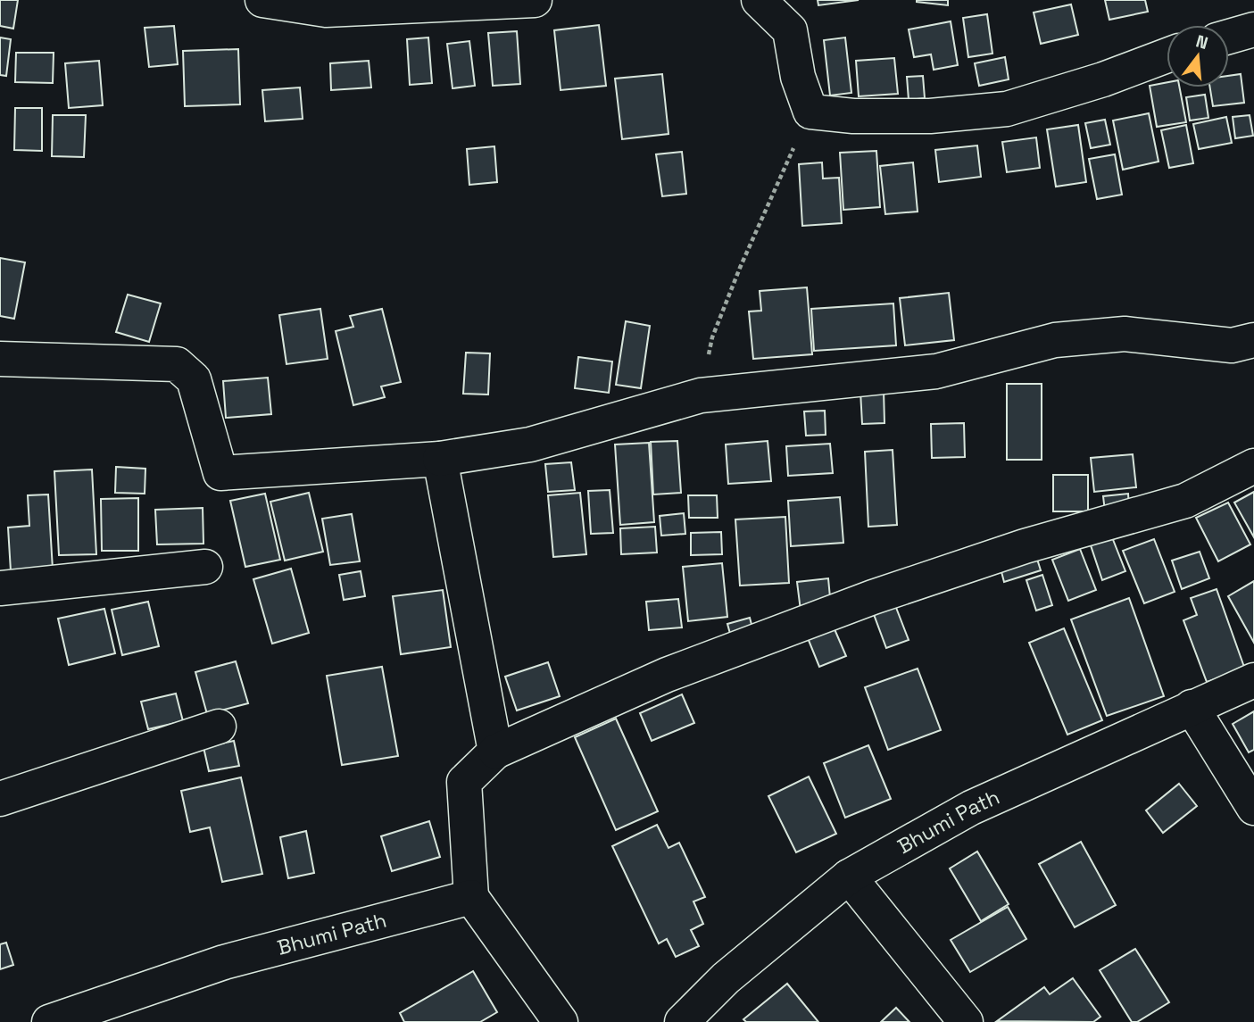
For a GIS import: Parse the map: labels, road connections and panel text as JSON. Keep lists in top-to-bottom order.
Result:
{
  "streets": {
    "street": ["Bhumi Path"]
  },
  "north": "top"
}
